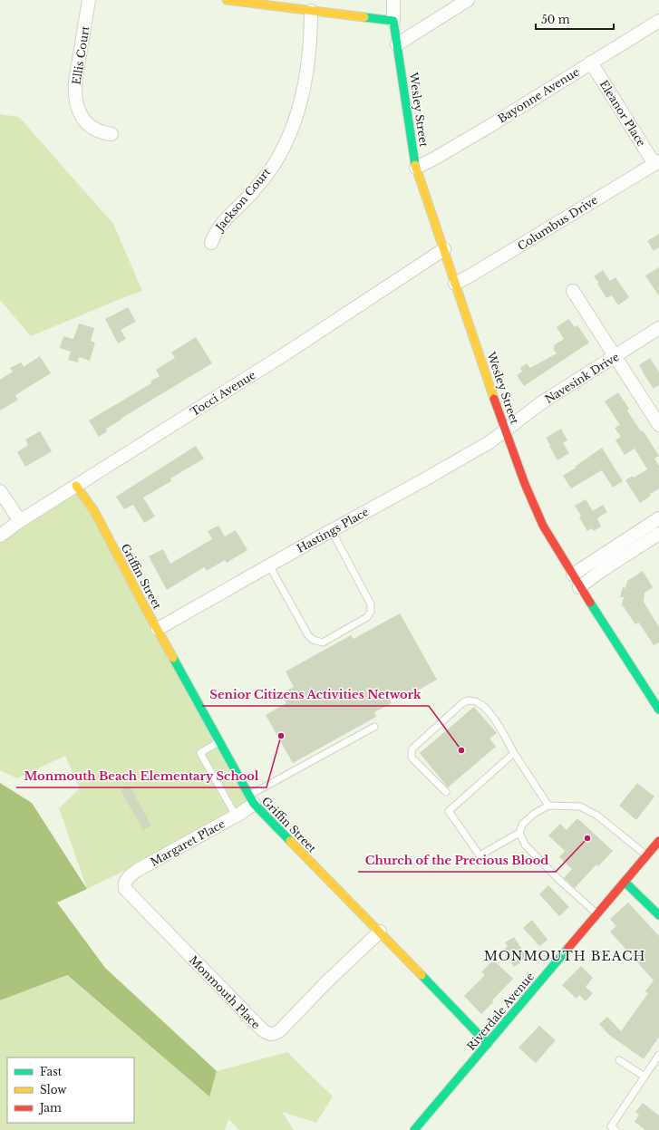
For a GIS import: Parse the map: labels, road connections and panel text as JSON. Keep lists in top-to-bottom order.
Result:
{
  "streets": {
    "street": [
      "Ellis Court",
      "Bayonne Avenue",
      "Wesley Street",
      "Eleanor Place",
      "Jackson Court",
      "Columbus Drive",
      "Navesink Drive",
      "Tocci Avenue",
      "Hastings Place",
      "Griffin Street",
      "Margaret Place",
      "Monmouth Place",
      "Riverdale Avenue"
    ]
  },
  "crossings": [
    ["Bayonne Avenue", "Wesley Street"],
    ["Bayonne Avenue", "Eleanor Place"],
    ["Wesley Street", "Columbus Drive"],
    ["Wesley Street", "Navesink Drive"],
    ["Wesley Street", "Tocci Avenue"],
    ["Wesley Street", "Hastings Place"],
    ["Eleanor Place", "Columbus Drive"],
    ["Navesink Drive", "Hastings Place"],
    ["Tocci Avenue", "Griffin Street"],
    ["Hastings Place", "Griffin Street"],
    ["Griffin Street", "Margaret Place"],
    ["Griffin Street", "Monmouth Place"],
    ["Griffin Street", "Riverdale Avenue"],
    ["Margaret Place", "Monmouth Place"]
  ],
  "districts": ["MONMOUTH BEACH"],
  "places": ["Monmouth Beach Elementary School", "Senior Citizens Activities Network", "Church of the Precious Blood"],
  "legend": ["Fast", "Slow", "Jam"],
  "scale_bar": "50 m"
}
